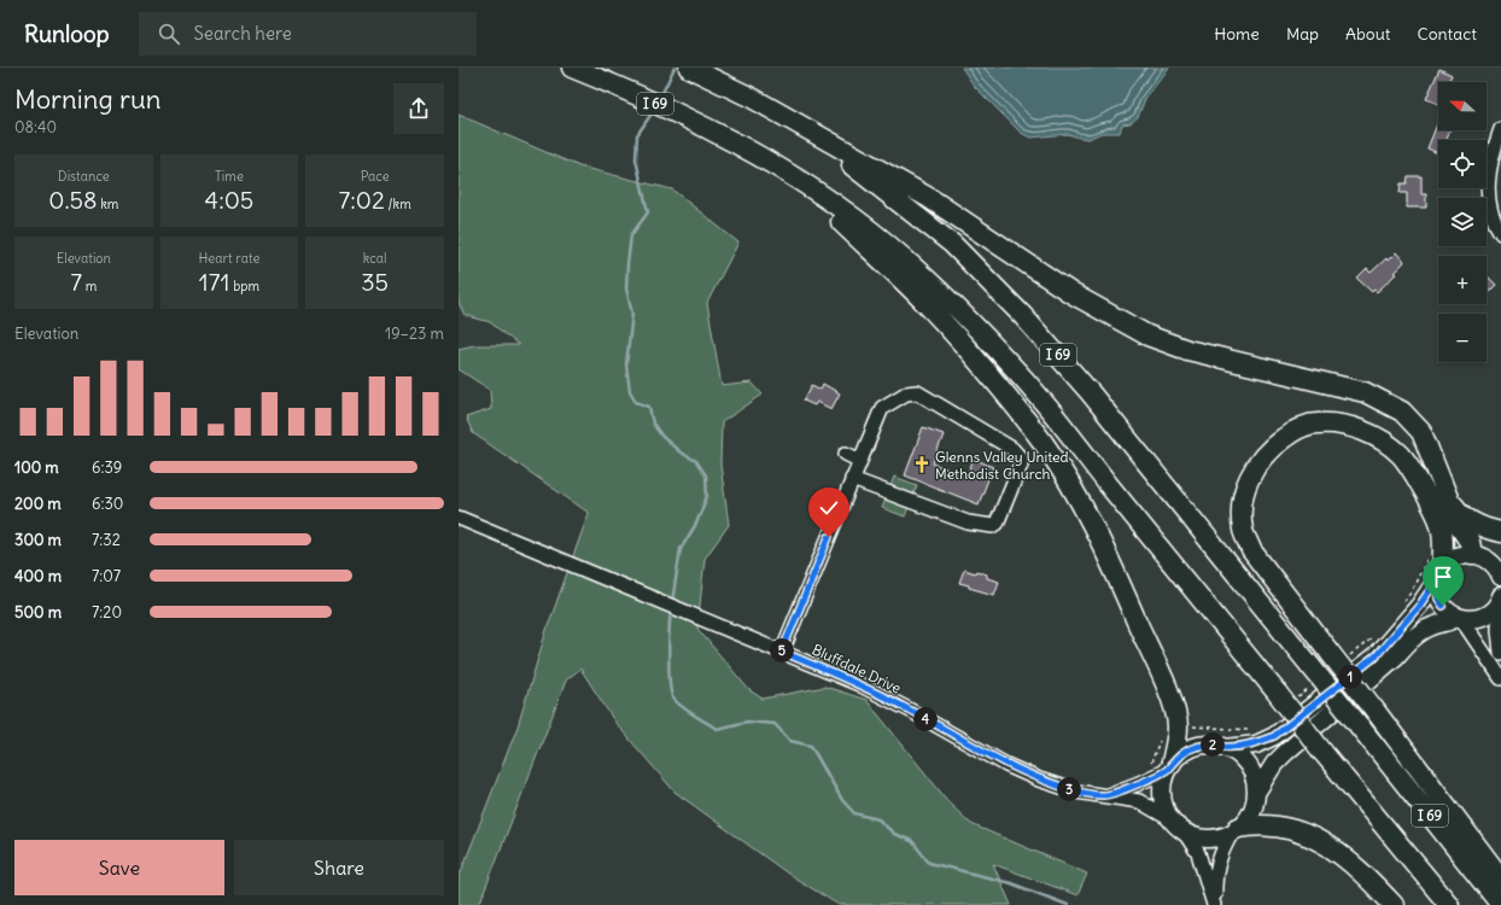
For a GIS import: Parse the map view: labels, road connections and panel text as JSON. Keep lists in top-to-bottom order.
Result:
{
  "streets": {
    "highway": ["I 69"],
    "street": ["Bluffdale Drive"]
  },
  "places": {
    "church": ["Glenns Valley United Methodist Church"]
  },
  "north": "left",
  "page": {
    "header": "Runloop",
    "search": "Search here",
    "nav": [
      "Home",
      "Map",
      "About",
      "Contact"
    ],
    "heading": ["Morning run", "08:40"],
    "map_buttons": ["+", "−"],
    "stats": [
      ["Distance", "0.58 km"],
      ["Time", "4:05"],
      ["Pace", "7:02 /km"],
      ["Elevation", "7 m"],
      ["Heart rate", "171 bpm"],
      ["kcal", "35"]
    ],
    "chart": ["Elevation", "19–23 m"],
    "list": [
      {
        "name": "100 m",
        "note": "6:39"
      },
      {
        "name": "200 m",
        "note": "6:30"
      },
      {
        "name": "300 m",
        "note": "7:32"
      },
      {
        "name": "400 m",
        "note": "7:07"
      },
      {
        "name": "500 m",
        "note": "7:20"
      }
    ],
    "pins": [
      "5",
      "1",
      "4",
      "2",
      "3"
    ],
    "buttons": ["Save", "Share"]
  }
}
